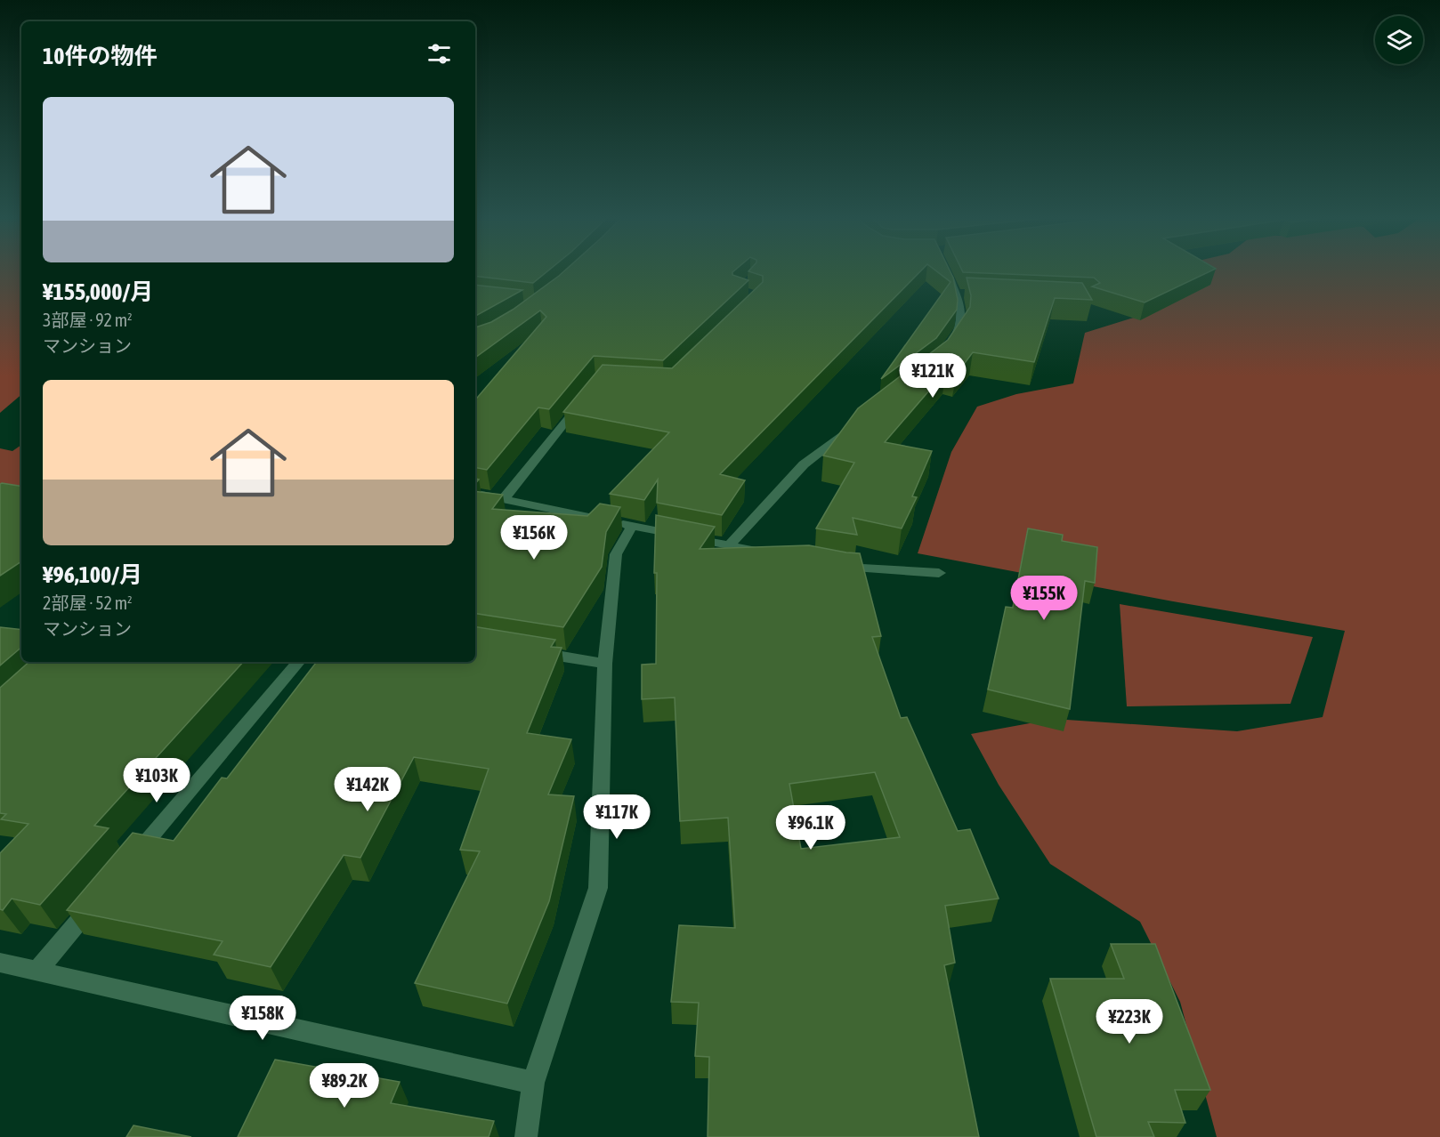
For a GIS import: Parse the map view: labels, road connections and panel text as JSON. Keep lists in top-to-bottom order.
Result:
{
  "page": {
    "heading": "10件の物件",
    "list": [
      {
        "name": "¥155,000/月",
        "note": "3部屋 · 92 m² · マンション"
      },
      {
        "name": "¥96,100/月",
        "note": "2部屋 · 52 m² · マンション"
      }
    ],
    "price": [
      "¥121K",
      "¥156K",
      "¥155K",
      "¥103K",
      "¥142K",
      "¥117K",
      "¥96.1K",
      "¥158K",
      "¥223K",
      "¥89.2K"
    ]
  }
}
